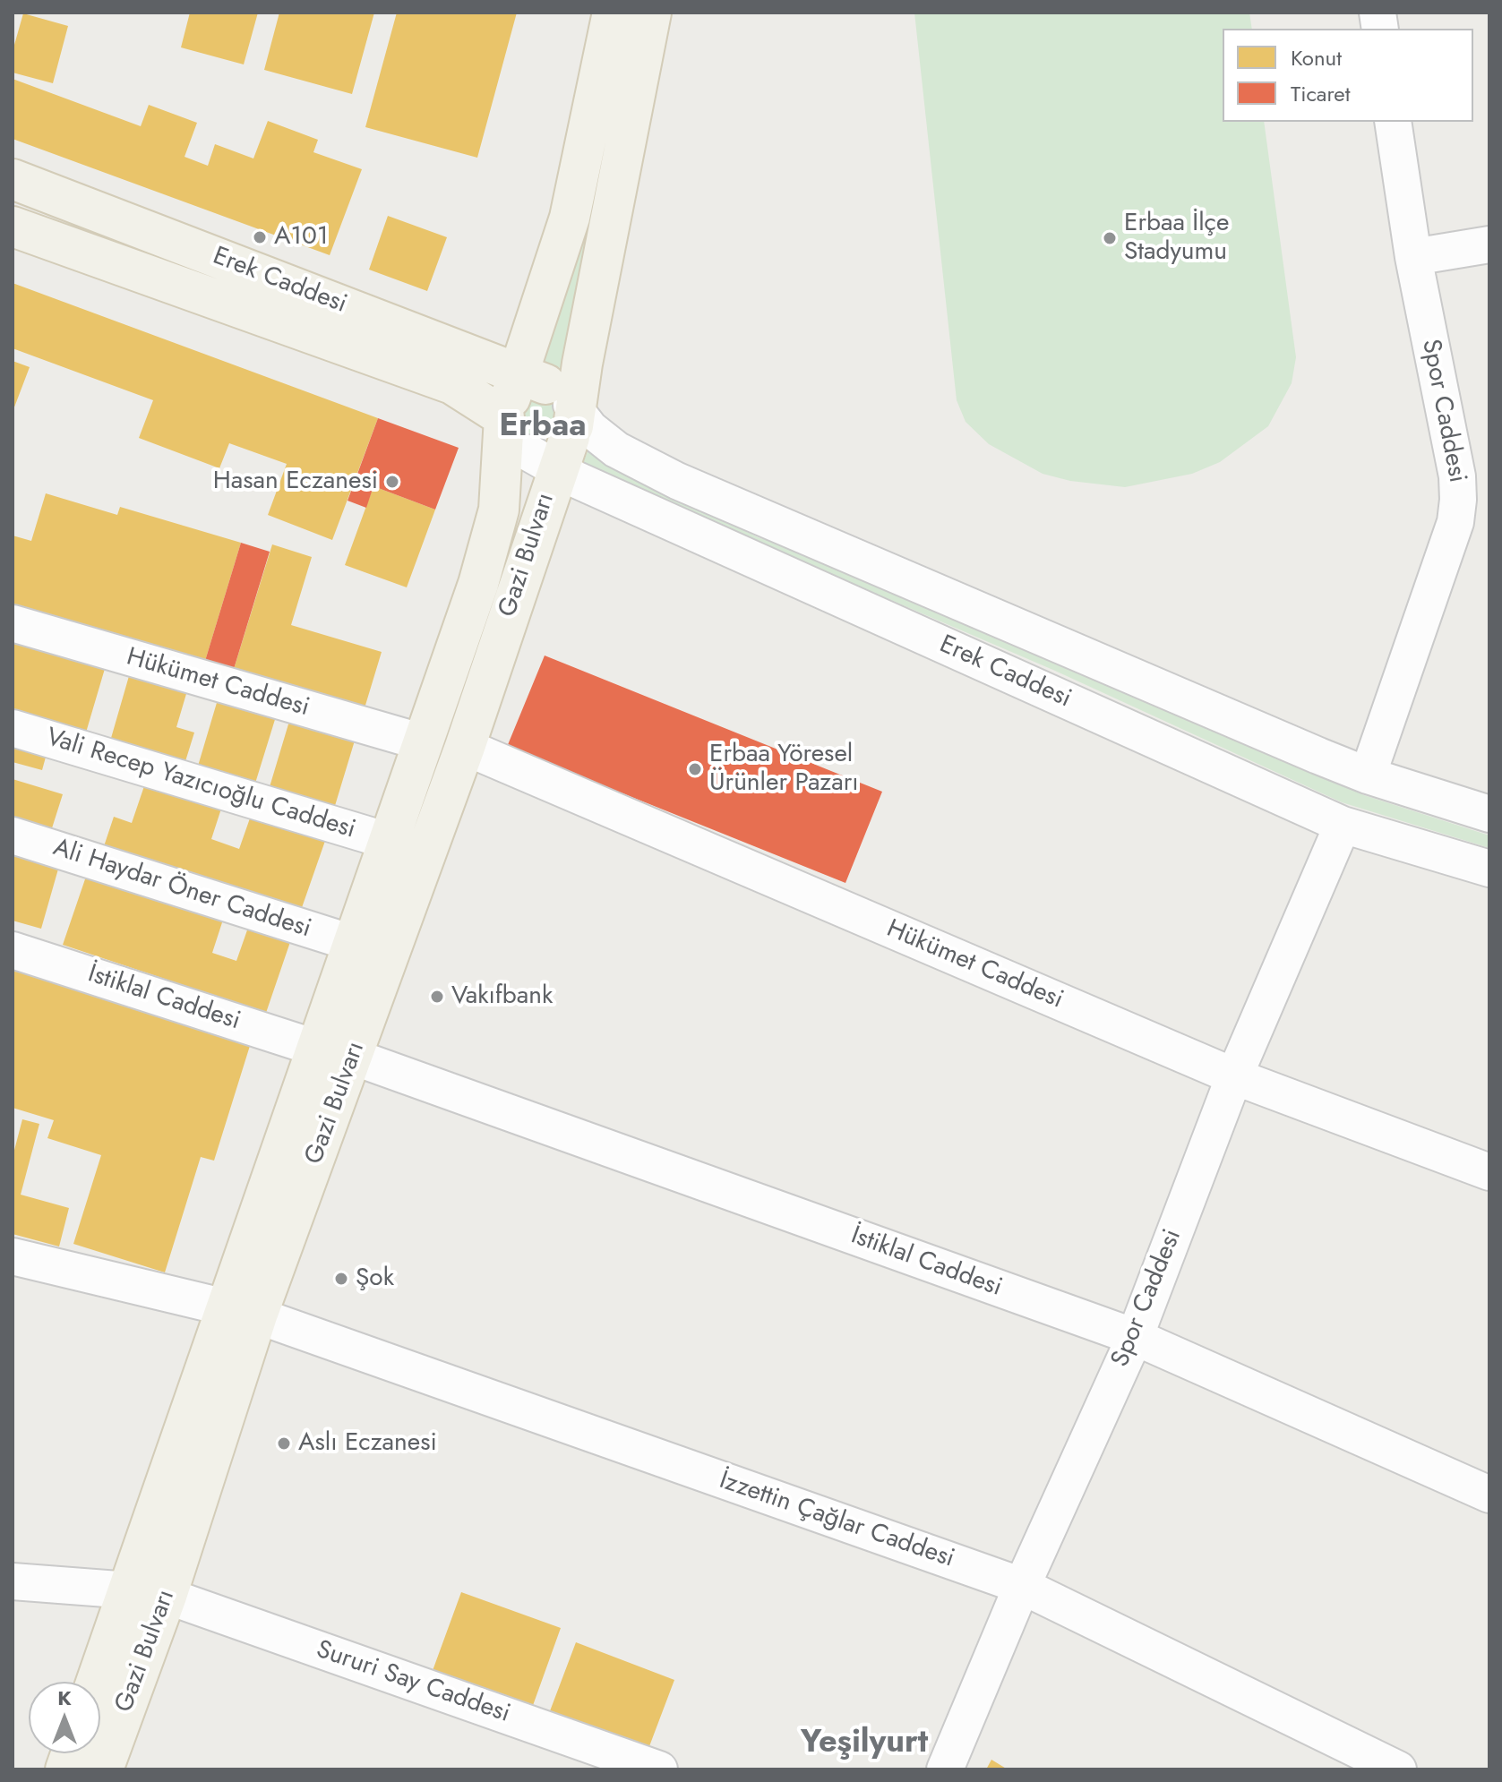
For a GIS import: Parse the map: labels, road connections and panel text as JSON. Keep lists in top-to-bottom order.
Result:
{
  "streets": {
    "main road": ["Erek Caddesi", "Gazi Bulvarı"],
    "street": [
      "Spor Caddesi",
      "Hükümet Caddesi",
      "Vali Recep Yazıcıoğlu Caddesi",
      "Ali Haydar Öner Caddesi",
      "İstiklal Caddesi",
      "İzzettin Çağlar Caddesi",
      "Sururi Say Caddesi"
    ]
  },
  "crossings": [
    ["Erek Caddesi", "Spor Caddesi"],
    ["Erek Caddesi", "Gazi Bulvarı"],
    ["Spor Caddesi", "Hükümet Caddesi"],
    ["Spor Caddesi", "İstiklal Caddesi"],
    ["Spor Caddesi", "İzzettin Çağlar Caddesi"],
    ["Gazi Bulvarı", "Hükümet Caddesi"],
    ["Gazi Bulvarı", "Vali Recep Yazıcıoğlu Caddesi"],
    ["Gazi Bulvarı", "Ali Haydar Öner Caddesi"],
    ["Gazi Bulvarı", "İstiklal Caddesi"],
    ["Gazi Bulvarı", "İzzettin Çağlar Caddesi"],
    ["Gazi Bulvarı", "Sururi Say Caddesi"]
  ],
  "districts": ["Erbaa", "Yeşilyurt"],
  "places": [
    "A101",
    "Erbaa İlçe Stadyumu",
    "Hasan Eczanesi",
    "Erbaa Yöresel Ürünler Pazarı",
    "Vakıfbank",
    "Şok",
    "Aslı Eczanesi"
  ],
  "legend": ["Konut", "Ticaret"],
  "north": "top"
}
